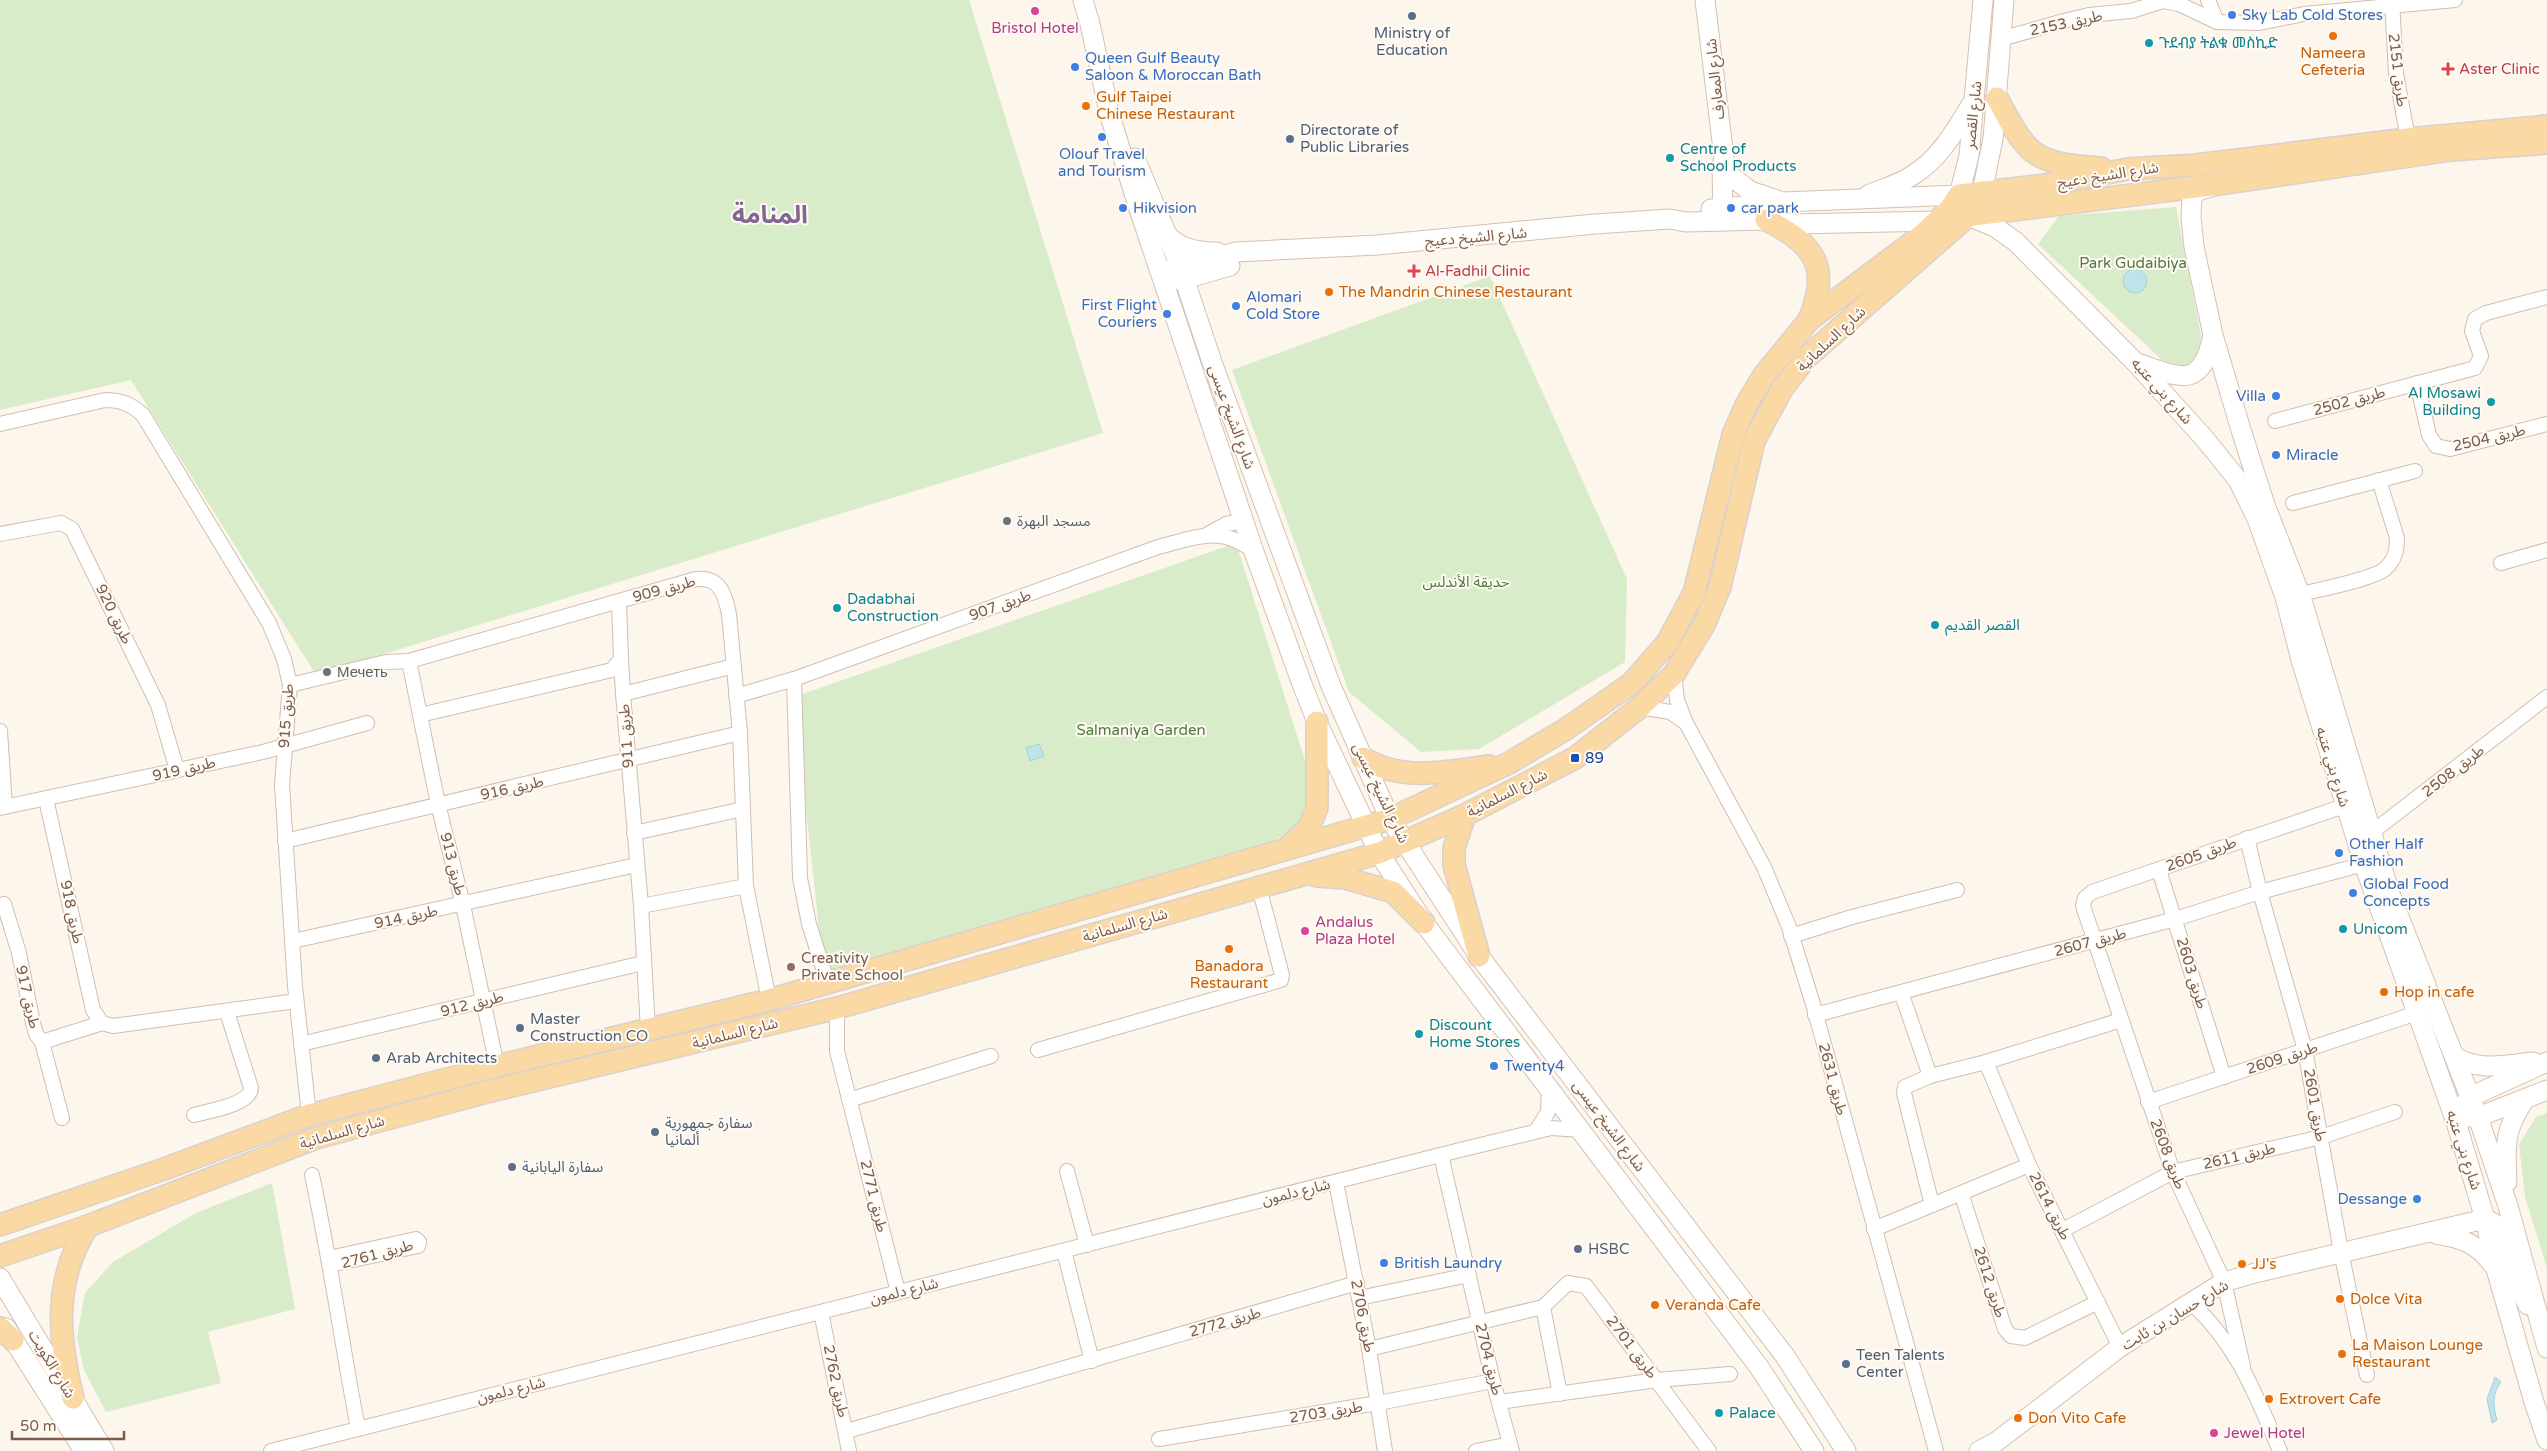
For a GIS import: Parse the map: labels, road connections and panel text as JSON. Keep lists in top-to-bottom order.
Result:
{
  "streets": {
    "main road": [
      "شارع المعارف",
      "شارع القصر",
      "شارع الشيخ دعيج",
      "شارع السلمانية",
      "شارع بني عتبه",
      "شارع الشيخ عيسى",
      "شارع حسان بن ثابت",
      "شارع الكويت"
    ],
    "street": [
      "طريق 2153",
      "طريق 2151",
      "طريق 2502",
      "طريق 2504",
      "طريق 909",
      "طريق 907",
      "طريق 920",
      "طريق 915",
      "طريق 911",
      "طريق 919",
      "طريق 2508",
      "طريق 916",
      "طريق 2605",
      "طريق 913",
      "طريق 918",
      "طريق 914",
      "طريق 2607",
      "طريق 2603",
      "طريق 917",
      "طريق 912",
      "طريق 2609",
      "طريق 2631",
      "طريق 2601",
      "طريق 2608",
      "طريق 2611",
      "شارع دلمون",
      "طريق 2771",
      "طريق 2614",
      "طريق 2761",
      "طريق 2612",
      "طريق 2706",
      "طريق 2772",
      "طريق 2701",
      "طريق 2704",
      "طريق 2762",
      "طريق 2703"
    ]
  },
  "crossings": [
    ["طريق 2153", "طريق 2151"],
    ["طريق 2153", "شارع القصر"],
    ["طريق 2151", "شارع الشيخ دعيج"],
    ["شارع المعارف", "شارع الشيخ دعيج"],
    ["شارع القصر", "شارع الشيخ دعيج"],
    ["شارع القصر", "شارع السلمانية"],
    ["شارع القصر", "شارع بني عتبه"],
    ["شارع الشيخ دعيج", "شارع السلمانية"],
    ["شارع الشيخ دعيج", "شارع بني عتبه"],
    ["شارع الشيخ دعيج", "شارع الشيخ عيسى"],
    ["شارع السلمانية", "شارع بني عتبه"],
    ["شارع السلمانية", "شارع الشيخ عيسى"],
    ["شارع السلمانية", "طريق 909"],
    ["شارع السلمانية", "طريق 915"],
    ["شارع السلمانية", "طريق 911"],
    ["شارع السلمانية", "طريق 913"],
    ["شارع السلمانية", "طريق 2631"],
    ["شارع السلمانية", "طريق 2771"],
    ["شارع بني عتبه", "طريق 2508"],
    ["شارع بني عتبه", "طريق 2605"],
    ["شارع بني عتبه", "طريق 2607"],
    ["شارع بني عتبه", "طريق 2609"],
    ["شارع بني عتبه", "شارع حسان بن ثابت"],
    ["طريق 2502", "طريق 2504"],
    ["شارع الشيخ عيسى", "طريق 907"],
    ["شارع الشيخ عيسى", "شارع دلمون"],
    ["طريق 909", "طريق 907"],
    ["طريق 909", "طريق 915"],
    ["طريق 909", "طريق 911"],
    ["طريق 909", "طريق 916"],
    ["طريق 909", "طريق 913"],
    ["طريق 920", "طريق 919"],
    ["طريق 915", "طريق 919"],
    ["طريق 915", "طريق 916"],
    ["طريق 915", "طريق 914"],
    ["طريق 915", "طريق 912"],
    ["طريق 911", "طريق 916"],
    ["طريق 911", "طريق 914"],
    ["طريق 911", "طريق 912"],
    ["طريق 919", "طريق 918"],
    ["طريق 916", "طريق 913"],
    ["طريق 2605", "طريق 2607"],
    ["طريق 2605", "طريق 2603"],
    ["طريق 2605", "طريق 2601"],
    ["طريق 2605", "طريق 2608"],
    ["طريق 913", "طريق 914"],
    ["طريق 913", "طريق 912"],
    ["طريق 2607", "طريق 2603"],
    ["طريق 2607", "طريق 2631"],
    ["طريق 2607", "طريق 2601"],
    ["طريق 2607", "طريق 2608"],
    ["طريق 2603", "طريق 2609"],
    ["طريق 2609", "طريق 2601"],
    ["طريق 2609", "طريق 2608"],
    ["طريق 2601", "طريق 2611"],
    ["طريق 2601", "شارع حسان بن ثابت"],
    ["طريق 2608", "طريق 2611"],
    ["طريق 2608", "شارع حسان بن ثابت"],
    ["طريق 2611", "طريق 2614"],
    ["شارع دلمون", "طريق 2771"],
    ["شارع دلمون", "طريق 2761"],
    ["شارع دلمون", "طريق 2706"],
    ["شارع دلمون", "طريق 2704"],
    ["شارع دلمون", "طريق 2762"],
    ["طريق 2614", "طريق 2612"],
    ["طريق 2614", "شارع حسان بن ثابت"],
    ["طريق 2706", "طريق 2772"],
    ["طريق 2706", "طريق 2703"],
    ["طريق 2772", "طريق 2762"],
    ["طريق 2704", "طريق 2703"]
  ],
  "districts": ["المنامة"],
  "parks": ["Park Gudaibiya", "حديقة الأندلس", "Salmaniya Garden"],
  "places": {
    "other": [
      "Bristol Hotel",
      "Sky Lab Cold Stores",
      "Ministry of Education",
      "Nameera Cefeteria",
      "ጉደብያ ትልቁ መስኪድ",
      "Queen Gulf Beauty Saloon & Moroccan Bath",
      "Gulf Taipei Chinese Restaurant",
      "Olouf Travel and Tourism",
      "Directorate of Public Libraries",
      "Centre of School Products",
      "Hikvision",
      "car park",
      "The Mandrin Chinese Restaurant",
      "Alomari Cold Store",
      "First Flight Couriers",
      "Villa",
      "Al Mosawi Building",
      "Miracle",
      "مسجد البهرة",
      "Dadabhai Construction",
      "القصر القديم",
      "Мечеть",
      "Other Half Fashion",
      "Global Food Concepts",
      "Unicom",
      "Andalus Plaza Hotel",
      "Banadora Restaurant",
      "Creativity Private School",
      "Hop in cafe",
      "Master Construction CO",
      "Discount Home Stores",
      "Arab Architects",
      "Twenty4",
      "سفارة جمهورية ألمانيا",
      "سفارة اليابانية",
      "Dessange",
      "HSBC",
      "British Laundry",
      "JJ's",
      "Dolce Vita",
      "Veranda Cafe",
      "La Maison Lounge Restaurant",
      "Teen Talents Center",
      "Extrovert Cafe",
      "Palace",
      "Don Vito Cafe",
      "Jewel Hotel"
    ],
    "health": ["Aster Clinic", "Al-Fadhil Clinic"],
    "transit": ["89"]
  },
  "scale_bar": "50 m"
}
